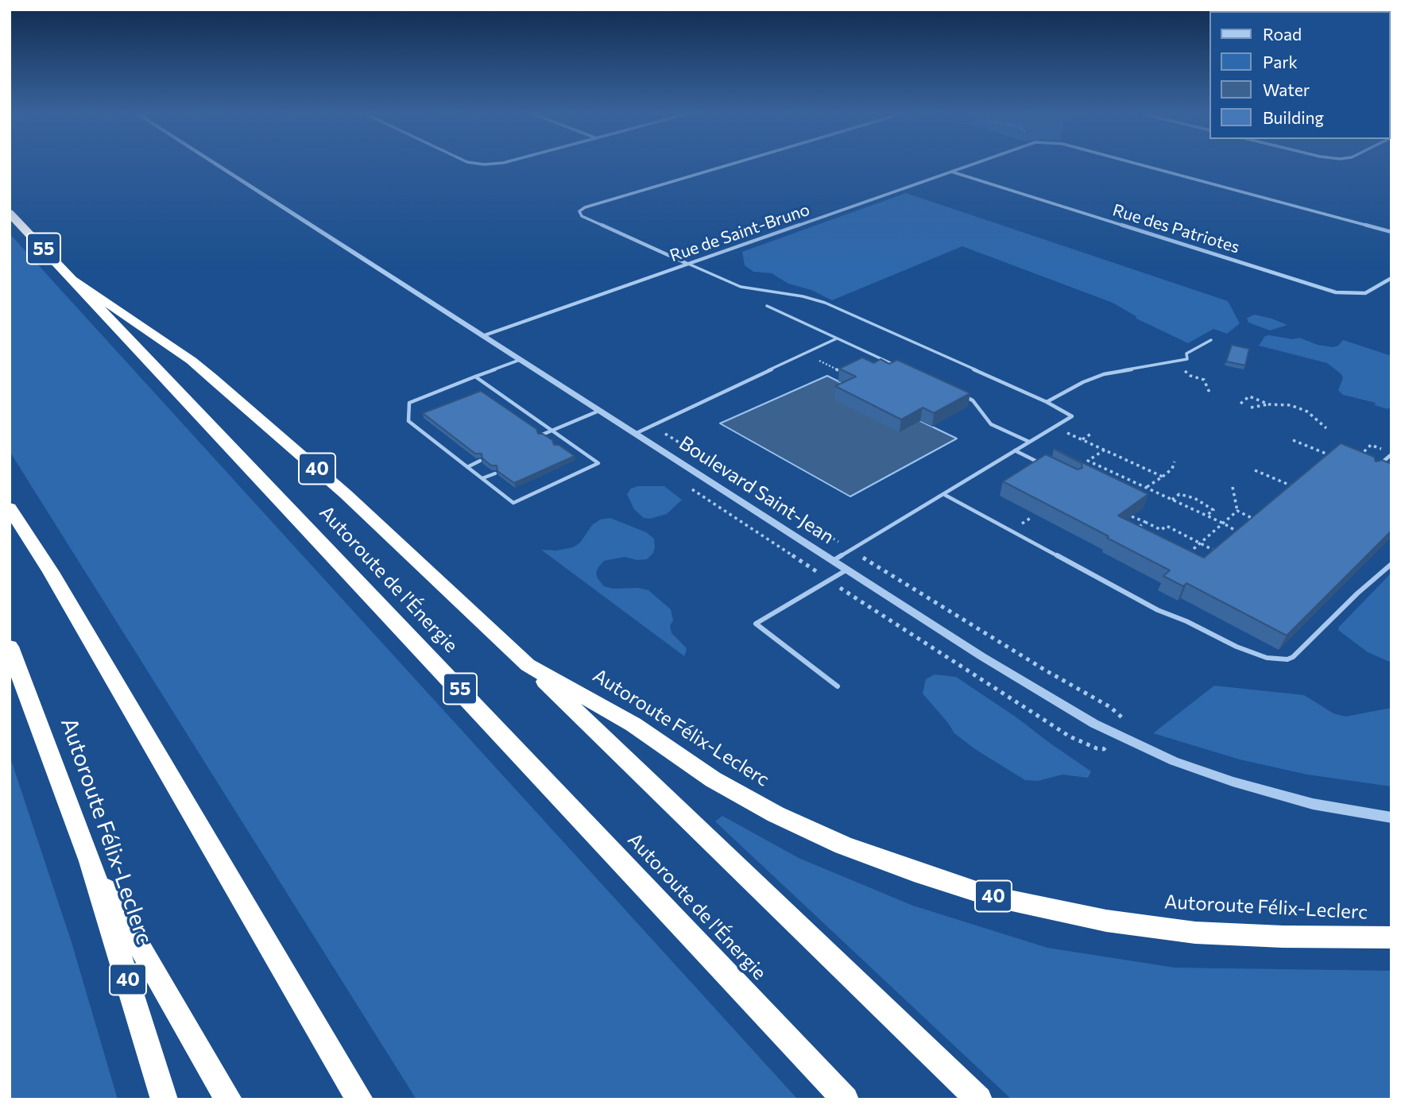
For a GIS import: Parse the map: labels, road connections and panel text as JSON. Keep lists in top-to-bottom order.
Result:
{
  "streets": {
    "highway": [
      "55",
      "40",
      "Autoroute de l'Énergie",
      "Autoroute Félix-Leclerc"
    ],
    "street": ["Rue des Patriotes", "Rue de Saint-Bruno", "Boulevard Saint-Jean"]
  },
  "crossings": [
    ["Rue des Patriotes", "Rue de Saint-Bruno"],
    ["Rue de Saint-Bruno", "Boulevard Saint-Jean"],
    ["Autoroute de l'Énergie", "Autoroute Félix-Leclerc"]
  ],
  "legend": [
    "Road",
    "Park",
    "Water",
    "Building"
  ]
}
